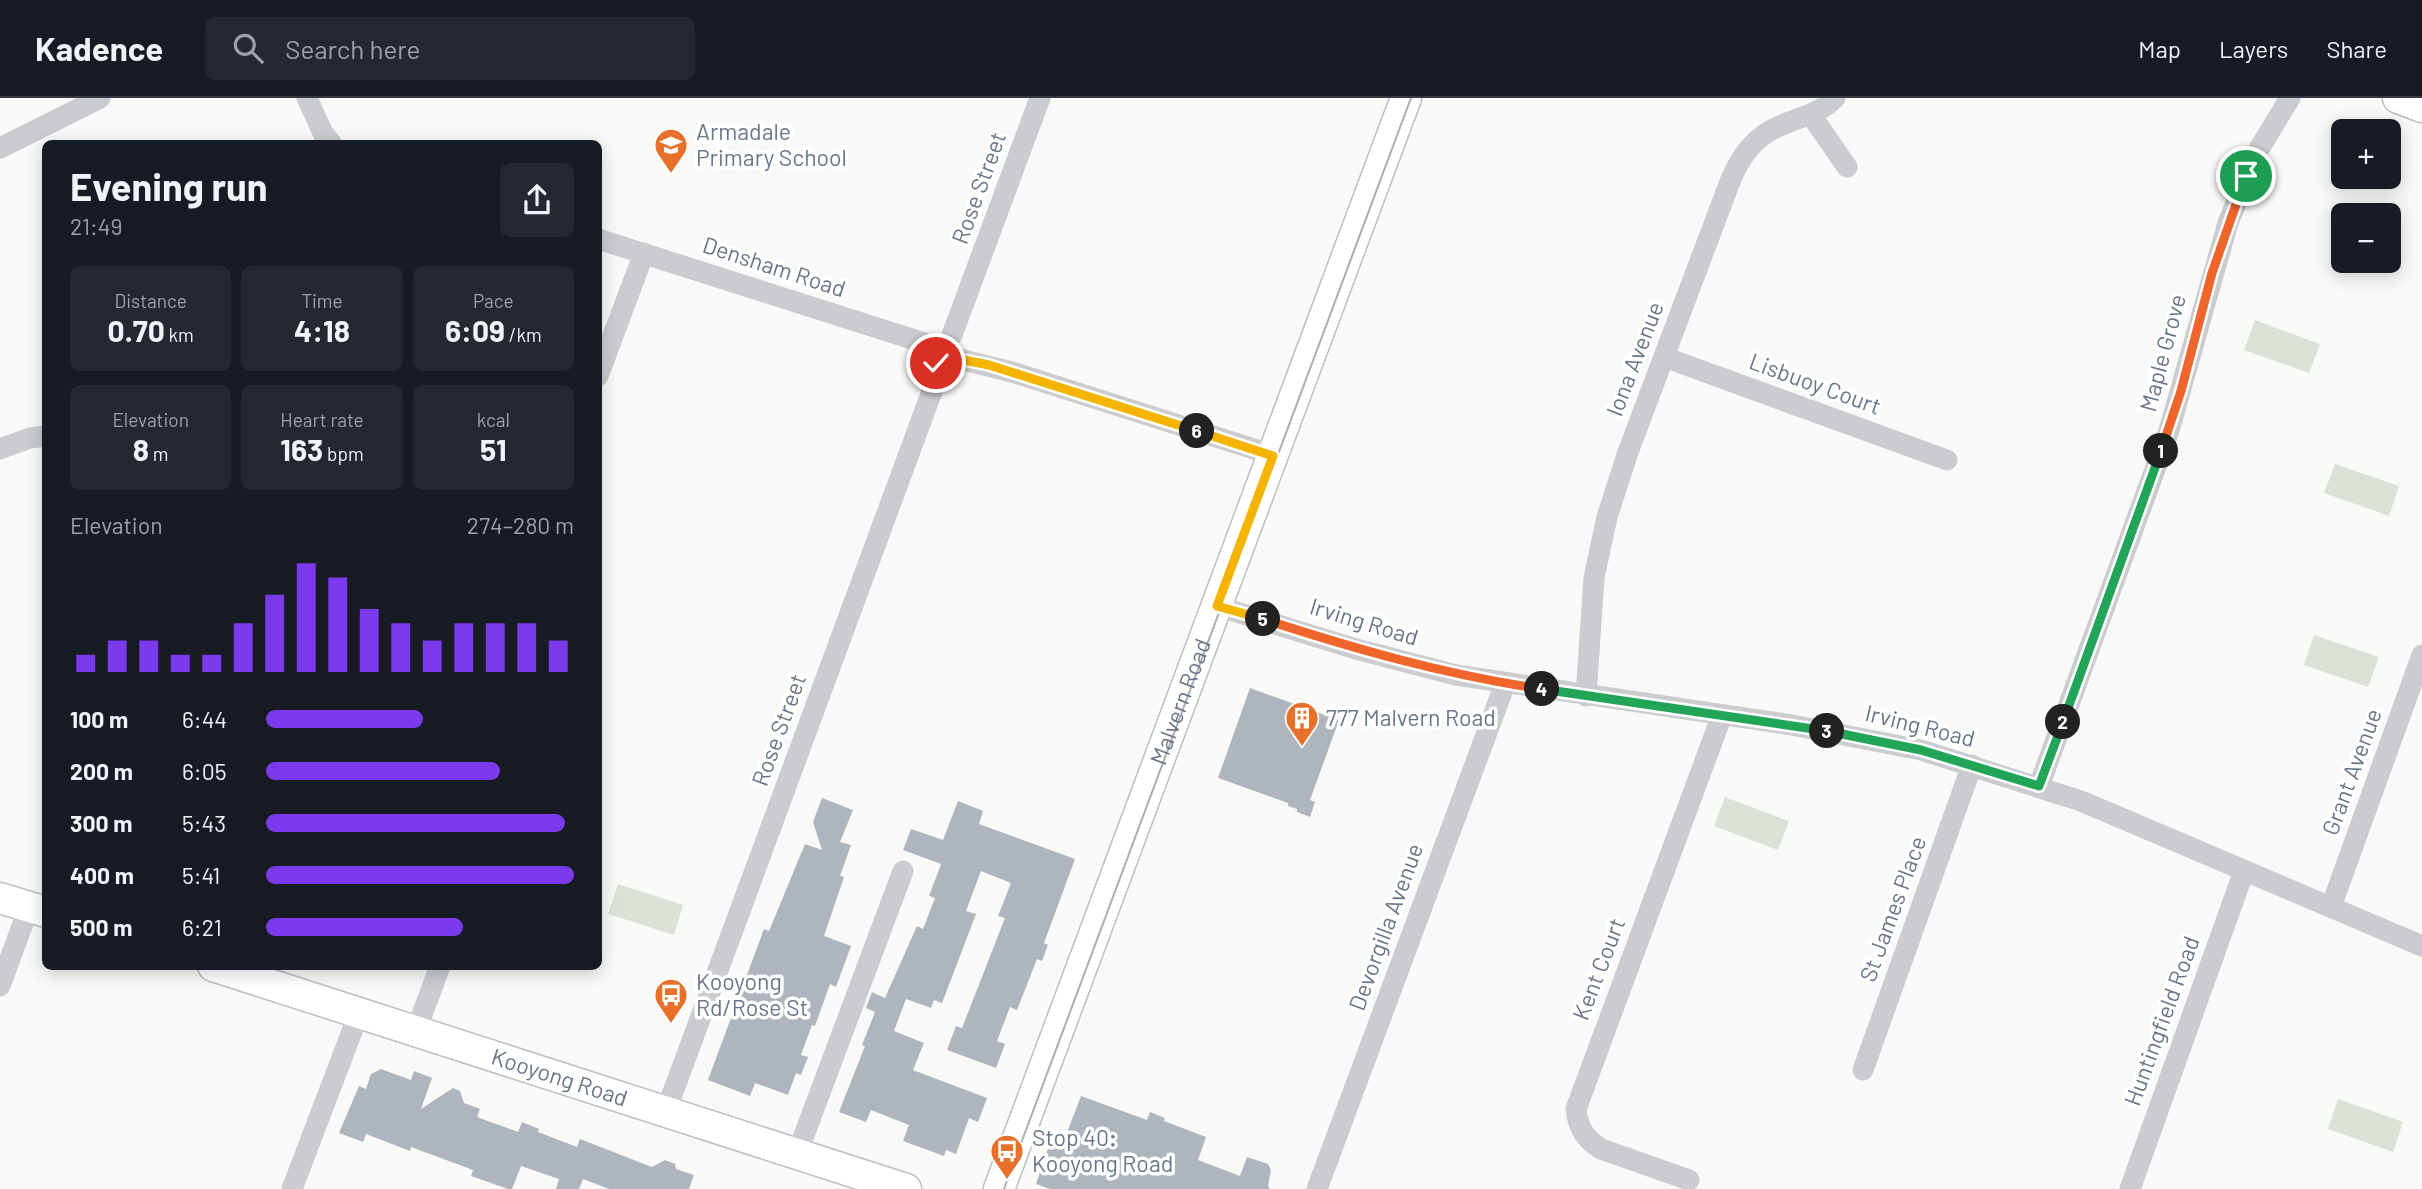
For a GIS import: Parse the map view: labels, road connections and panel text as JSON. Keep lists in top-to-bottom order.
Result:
{
  "streets": {
    "main road": ["Malvern Road", "Kooyong Road"],
    "street": [
      "Rose Street",
      "Densham Road",
      "Maple Grove",
      "Iona Avenue",
      "Lisbuoy Court",
      "Irving Road",
      "Grant Avenue",
      "St James Place",
      "Devorgilla Avenue",
      "Kent Court",
      "Huntingfield Road"
    ]
  },
  "crossings": [
    ["Rose Street", "Densham Road"],
    ["Rose Street", "Kooyong Road"],
    ["Maple Grove", "Irving Road"],
    ["Iona Avenue", "Lisbuoy Court"],
    ["Iona Avenue", "Irving Road"],
    ["Irving Road", "Malvern Road"],
    ["Irving Road", "Grant Avenue"],
    ["Irving Road", "St James Place"],
    ["Irving Road", "Devorgilla Avenue"],
    ["Irving Road", "Kent Court"],
    ["Irving Road", "Huntingfield Road"]
  ],
  "places": {
    "school or university": ["Armadale Primary School"],
    "building": ["777 Malvern Road"],
    "bus stop": ["Kooyong Rd/Rose St", "Stop 40: Kooyong Road"]
  },
  "page": {
    "header": "Kadence",
    "search": "Search here",
    "nav": ["Map", "Layers", "Share"],
    "map_buttons": ["+", "−"],
    "heading": ["Evening run", "21:49"],
    "stats": [
      ["Distance", "0.70 km"],
      ["Time", "4:18"],
      ["Pace", "6:09 /km"],
      ["Elevation", "8 m"],
      ["Heart rate", "163 bpm"],
      ["kcal", "51"]
    ],
    "pins": [
      "6",
      "1",
      "5",
      "4",
      "2",
      "3"
    ],
    "chart": ["Elevation", "274–280 m"],
    "list": [
      {
        "name": "100 m",
        "note": "6:44"
      },
      {
        "name": "200 m",
        "note": "6:05"
      },
      {
        "name": "300 m",
        "note": "5:43"
      },
      {
        "name": "400 m",
        "note": "5:41"
      },
      {
        "name": "500 m",
        "note": "6:21"
      }
    ]
  }
}
